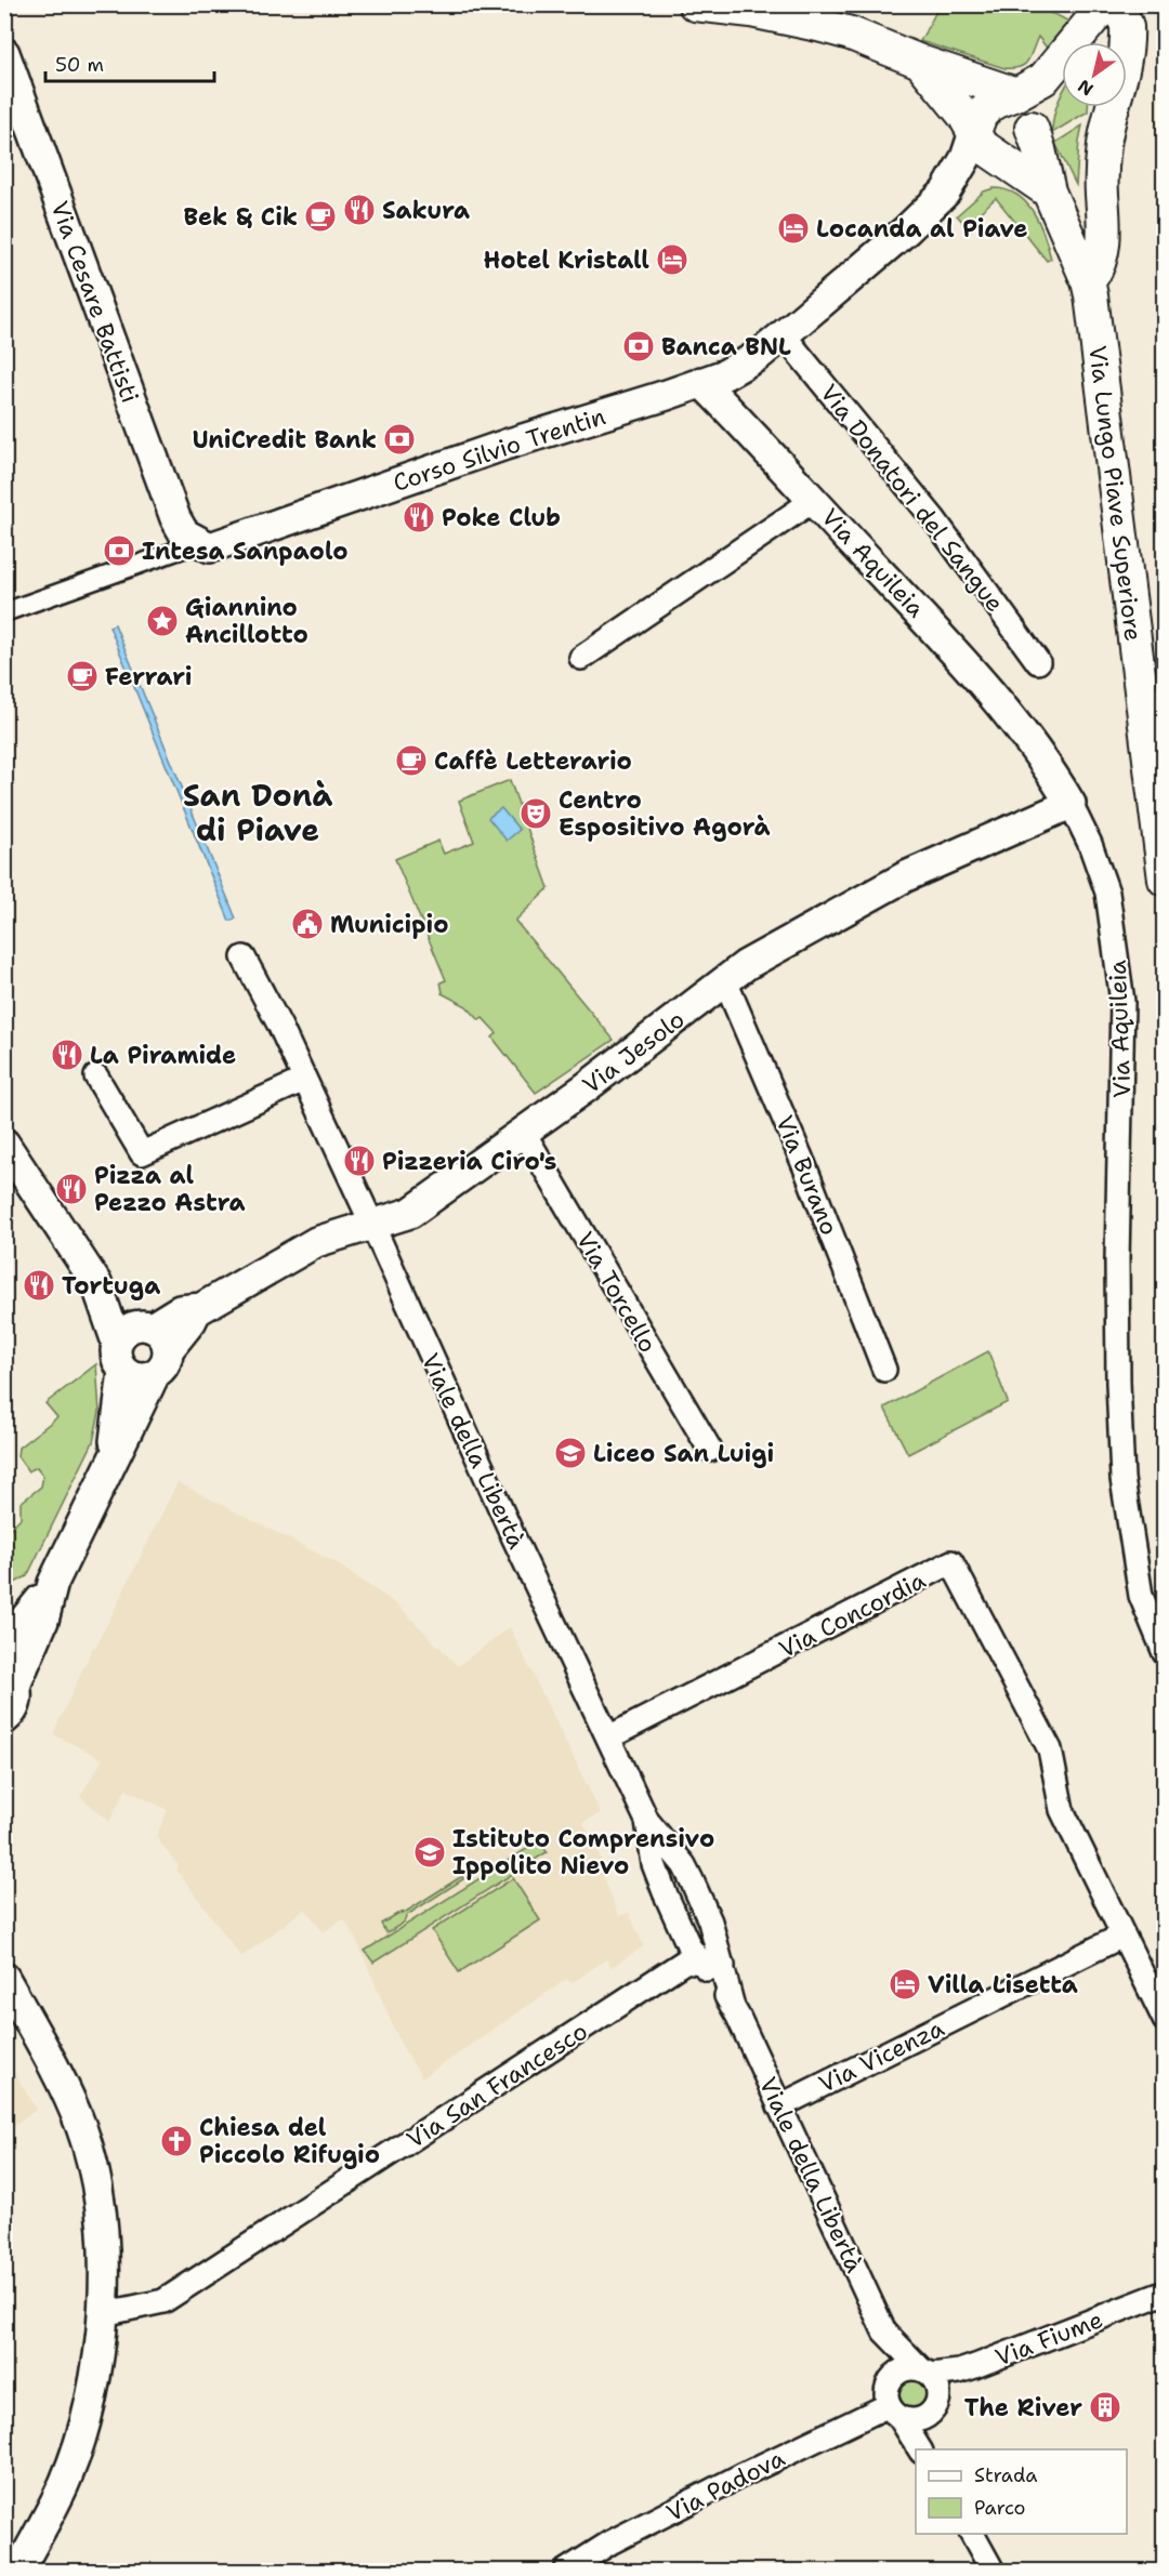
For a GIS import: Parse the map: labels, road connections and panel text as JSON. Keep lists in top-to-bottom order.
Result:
{
  "streets": {
    "main road": ["Corso Silvio Trentin", "Via Lungo Piave Superiore"],
    "street": [
      "Via Cesare Battisti",
      "Via Donatori del Sangue",
      "Via Aquileia",
      "Via Jesolo",
      "Via Burano",
      "Via Torcello",
      "Viale della Libertà",
      "Via Concordia",
      "Via Vicenza",
      "Via San Francesco",
      "Via Fiume",
      "Via Padova"
    ]
  },
  "crossings": [
    ["Via Cesare Battisti", "Corso Silvio Trentin"],
    ["Corso Silvio Trentin", "Via Lungo Piave Superiore"],
    ["Corso Silvio Trentin", "Via Donatori del Sangue"],
    ["Corso Silvio Trentin", "Via Aquileia"],
    ["Via Aquileia", "Via Jesolo"],
    ["Via Jesolo", "Via Burano"],
    ["Via Jesolo", "Via Torcello"],
    ["Via Jesolo", "Viale della Libertà"],
    ["Viale della Libertà", "Via Concordia"],
    ["Viale della Libertà", "Via Vicenza"],
    ["Viale della Libertà", "Via San Francesco"],
    ["Viale della Libertà", "Via Fiume"],
    ["Viale della Libertà", "Via Padova"],
    ["Via Concordia", "Via Vicenza"],
    ["Via Fiume", "Via Padova"]
  ],
  "districts": ["San Donà di Piave"],
  "places": {
    "restaurant": [
      "Sakura",
      "Poke Club",
      "La Piramide",
      "Pizzeria Ciro's",
      "Pizza al Pezzo Astra",
      "Tortuga"
    ],
    "cafe": ["Bek & Cik", "Ferrari", "Caffè Letterario"],
    "hotel": ["Locanda al Piave", "Hotel Kristall", "Villa Lisetta"],
    "bank": ["Banca BNL", "UniCredit Bank", "Intesa Sanpaolo"],
    "place": ["Giannino Ancillotto"],
    "theatre": ["Centro Espositivo Agorà"],
    "public building": ["Municipio"],
    "school or university": ["Liceo San Luigi", "Istituto Comprensivo Ippolito Nievo"],
    "church": ["Chiesa del Piccolo Rifugio"],
    "building": ["The River"]
  },
  "legend": ["Strada", "Parco"],
  "scale_bar": "50 m",
  "north": "bottom left"
}
